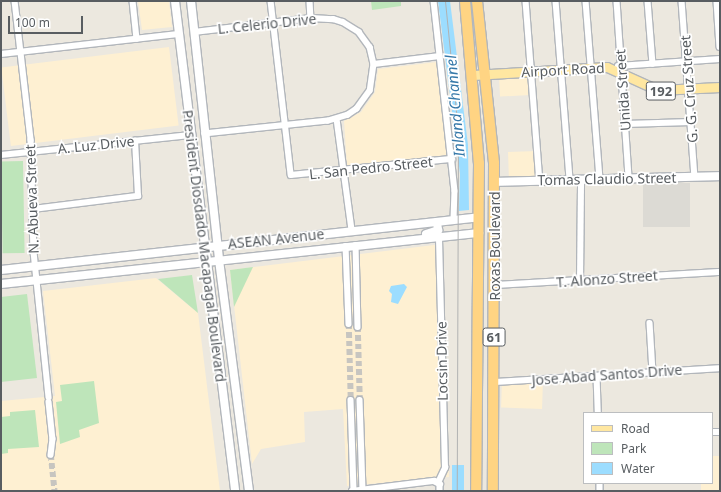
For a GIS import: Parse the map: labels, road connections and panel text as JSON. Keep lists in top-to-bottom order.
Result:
{
  "streets": {
    "highway": ["Roxas Boulevard", "61"],
    "main road": ["Airport Road", "192"],
    "street": [
      "L. Celerio Drive",
      "G. G. Cruz Street",
      "Unida Street",
      "A. Luz Drive",
      "L. San Pedro Street",
      "Tomas Claudio Street",
      "N. Abueva Street",
      "ASEAN Avenue",
      "President Diosdado Macapagal Boulevard",
      "T. Alonzo Street",
      "Locsin Drive",
      "Jose Abad Santos Drive"
    ]
  },
  "crossings": [
    ["L. Celerio Drive", "L. San Pedro Street"],
    ["L. Celerio Drive", "President Diosdado Macapagal Boulevard"],
    ["Airport Road", "G. G. Cruz Street"],
    ["Airport Road", "Unida Street"],
    ["Airport Road", "Roxas Boulevard"],
    ["G. G. Cruz Street", "Tomas Claudio Street"],
    ["Unida Street", "Tomas Claudio Street"],
    ["A. Luz Drive", "N. Abueva Street"],
    ["A. Luz Drive", "President Diosdado Macapagal Boulevard"],
    ["Tomas Claudio Street", "Roxas Boulevard"],
    ["N. Abueva Street", "ASEAN Avenue"],
    ["ASEAN Avenue", "President Diosdado Macapagal Boulevard"],
    ["ASEAN Avenue", "Roxas Boulevard"],
    ["ASEAN Avenue", "Locsin Drive"],
    ["Roxas Boulevard", "T. Alonzo Street"],
    ["Roxas Boulevard", "Jose Abad Santos Drive"]
  ],
  "water": ["Inland Channel"],
  "legend": ["Road", "Park", "Water"],
  "scale_bar": "100 m"
}
